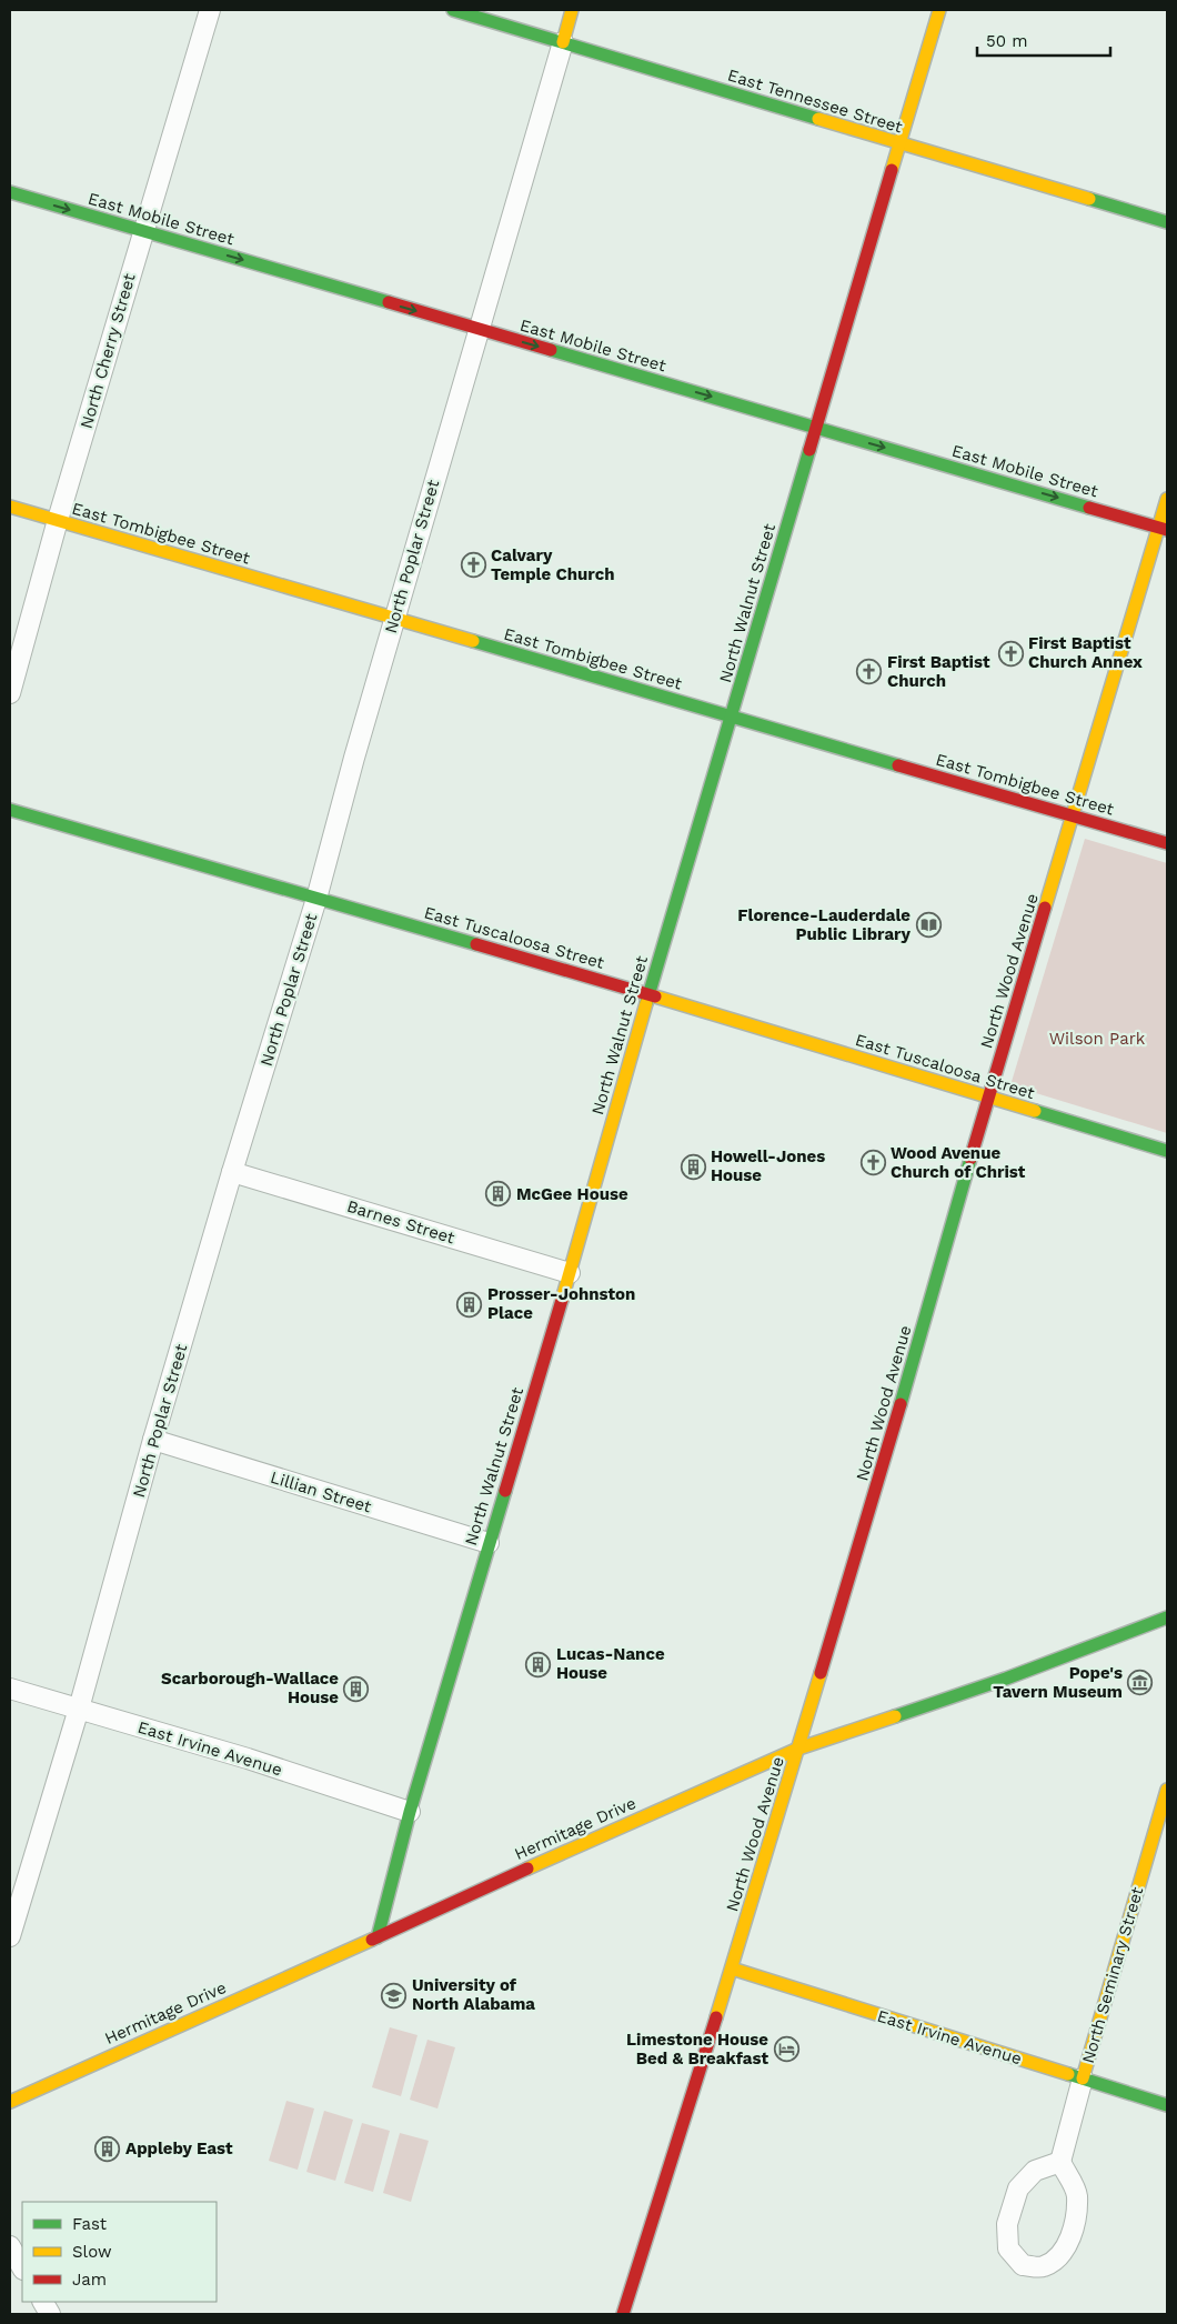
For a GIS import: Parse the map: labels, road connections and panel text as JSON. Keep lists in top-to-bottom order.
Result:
{
  "streets": {
    "street": [
      "East Tennessee Street",
      "East Mobile Street",
      "North Cherry Street",
      "East Tombigbee Street",
      "North Poplar Street",
      "North Walnut Street",
      "East Tuscaloosa Street",
      "North Wood Avenue",
      "Barnes Street",
      "Lillian Street",
      "East Irvine Avenue",
      "Hermitage Drive",
      "North Seminary Street"
    ]
  },
  "crossings": [
    ["East Tennessee Street", "North Poplar Street"],
    ["East Tennessee Street", "North Walnut Street"],
    ["East Mobile Street", "North Cherry Street"],
    ["East Mobile Street", "North Poplar Street"],
    ["East Mobile Street", "North Walnut Street"],
    ["East Mobile Street", "North Wood Avenue"],
    ["North Cherry Street", "East Tombigbee Street"],
    ["East Tombigbee Street", "North Poplar Street"],
    ["East Tombigbee Street", "North Walnut Street"],
    ["East Tombigbee Street", "North Wood Avenue"],
    ["North Poplar Street", "East Tuscaloosa Street"],
    ["North Poplar Street", "Barnes Street"],
    ["North Poplar Street", "Lillian Street"],
    ["North Poplar Street", "East Irvine Avenue"],
    ["North Walnut Street", "East Tuscaloosa Street"],
    ["North Walnut Street", "Barnes Street"],
    ["North Walnut Street", "Lillian Street"],
    ["North Walnut Street", "East Irvine Avenue"],
    ["North Walnut Street", "Hermitage Drive"],
    ["East Tuscaloosa Street", "North Wood Avenue"],
    ["North Wood Avenue", "East Irvine Avenue"],
    ["North Wood Avenue", "Hermitage Drive"],
    ["East Irvine Avenue", "North Seminary Street"]
  ],
  "one_way": ["East Mobile Street"],
  "parks": ["Wilson Park"],
  "places": {
    "church": [
      "Calvary Temple Church",
      "First Baptist Church Annex",
      "First Baptist Church",
      "Wood Avenue Church of Christ"
    ],
    "library": ["Florence-Lauderdale Public Library"],
    "building": [
      "Howell-Jones House",
      "McGee House",
      "Prosser-Johnston Place",
      "Lucas-Nance House",
      "Scarborough-Wallace House",
      "Appleby East"
    ],
    "museum": ["Pope's Tavern Museum"],
    "school or university": ["University of North Alabama"],
    "hotel": ["Limestone House Bed & Breakfast"]
  },
  "legend": ["Fast", "Slow", "Jam"],
  "scale_bar": "50 m"
}
